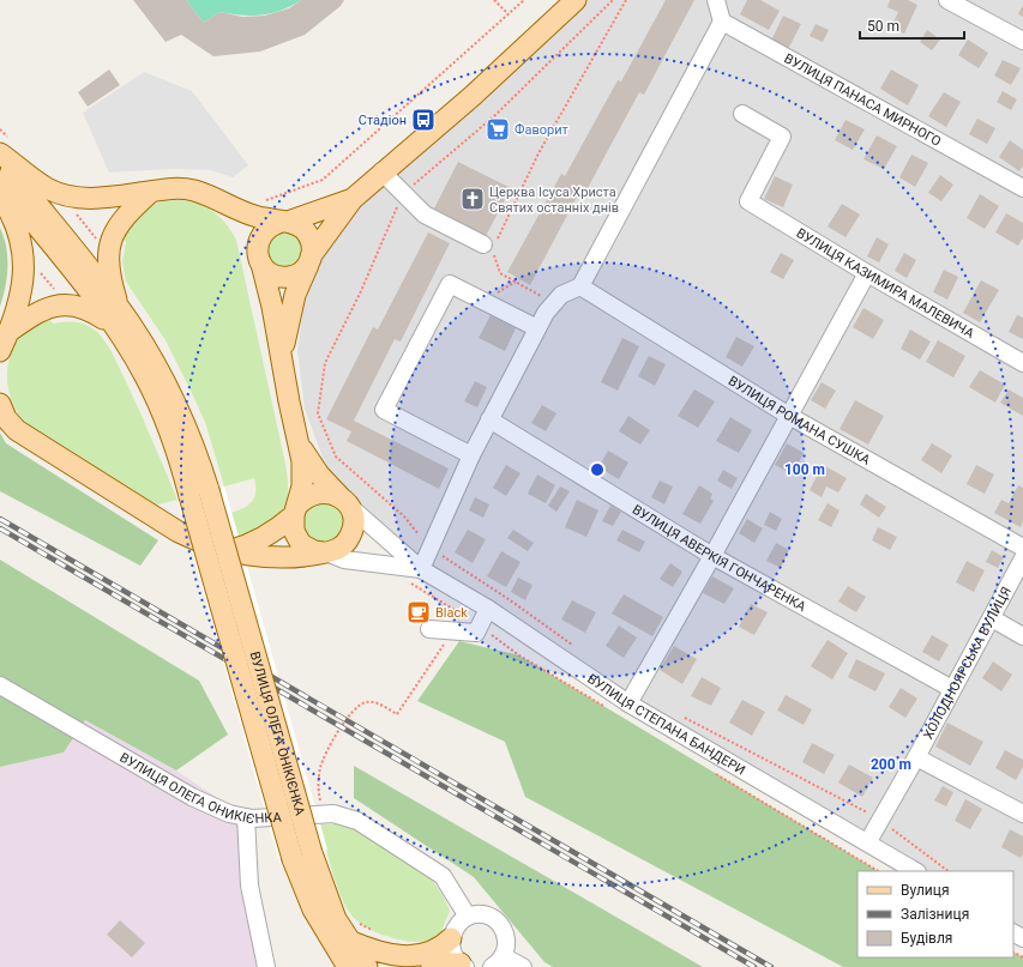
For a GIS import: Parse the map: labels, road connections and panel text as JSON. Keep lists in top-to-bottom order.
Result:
{
  "streets": {
    "main road": ["ВУЛИЦЯ ОЛЕГА ОНІКІЄНКА"],
    "street": [
      "ВУЛИЦЯ ПАНАСА МИРНОГО",
      "ВУЛИЦЯ КАЗИМИРА МАЛЕВИЧА",
      "ВУЛИЦЯ РОМАНА СУШКА",
      "ВУЛИЦЯ АВЕРКІЯ ГОНЧАРЕНКА",
      "ХОЛОДНОЯРСЬКА ВУЛИЦЯ",
      "ВУЛИЦЯ СТЕПАНА БАНДЕРИ",
      "ВУЛИЦЯ ОЛЕГА ОНИКІЄНКА"
    ]
  },
  "crossings": [
    ["ВУЛИЦЯ АВЕРКІЯ ГОНЧАРЕНКА", "ХОЛОДНОЯРСЬКА ВУЛИЦЯ"],
    ["ХОЛОДНОЯРСЬКА ВУЛИЦЯ", "ВУЛИЦЯ СТЕПАНА БАНДЕРИ"]
  ],
  "places": {
    "bus stop": ["Стадіон"],
    "supermarket": ["Фаворит"],
    "church": ["Церква Ісуса Христа Святих останніх днів"],
    "cafe": ["Black"]
  },
  "legend": ["Вулиця", "Залізниця", "Будівля"],
  "scale_bar": "50 m",
  "rings": ["100 m", "200 m"]
}
